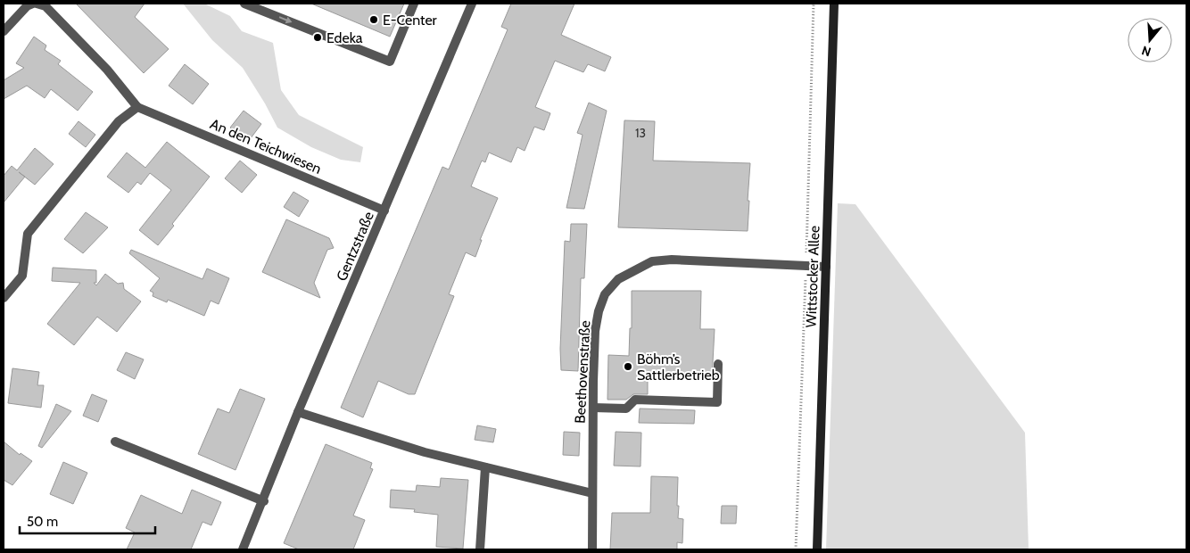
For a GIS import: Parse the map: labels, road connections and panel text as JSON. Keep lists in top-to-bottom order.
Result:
{
  "streets": {
    "main road": ["Wittstocker Allee"],
    "street": ["An den Teichwiesen", "Gentzstraße", "Beethovenstraße"]
  },
  "crossings": [
    ["An den Teichwiesen", "Gentzstraße"],
    ["Wittstocker Allee", "Beethovenstraße"]
  ],
  "places": ["E-Center", "Edeka", "Böhm’s Sattlerbetrieb"],
  "house_numbers": ["13"],
  "scale_bar": "50 m",
  "north": "bottom"
}
